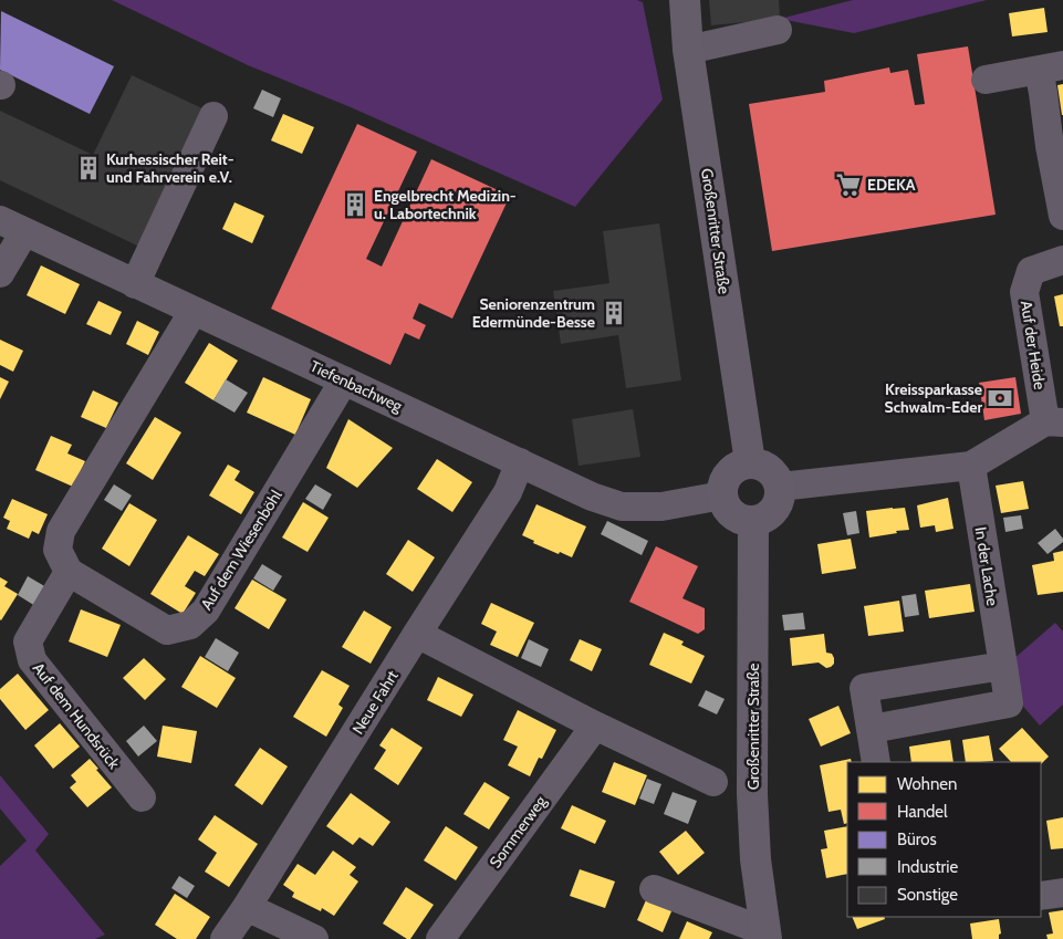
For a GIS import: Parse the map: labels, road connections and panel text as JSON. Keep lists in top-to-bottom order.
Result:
{
  "streets": {
    "main road": ["Großenritter Straße"],
    "street": [
      "Auf der Heide",
      "Tiefenbachweg",
      "Auf dem Wiesenböhl",
      "In der Lache",
      "Neue Fahrt",
      "Auf dem Hundsrück",
      "Sommerweg"
    ]
  },
  "crossings": [
    ["Großenritter Straße", "Tiefenbachweg"],
    ["Tiefenbachweg", "Auf dem Wiesenböhl"],
    ["Tiefenbachweg", "Neue Fahrt"],
    ["Auf dem Wiesenböhl", "Auf dem Hundsrück"]
  ],
  "places": {
    "building": ["Kurhessischer Reit- und Fahrverein e.V.", "Engelbrecht Medizin- u. Labortechnik", "Seniorenzentrum Edermünde-Besse"],
    "supermarket": ["EDEKA"],
    "bank": ["Kreissparkasse Schwalm-Eder"]
  },
  "legend": [
    "Wohnen",
    "Handel",
    "Büros",
    "Industrie",
    "Sonstige"
  ]
}
